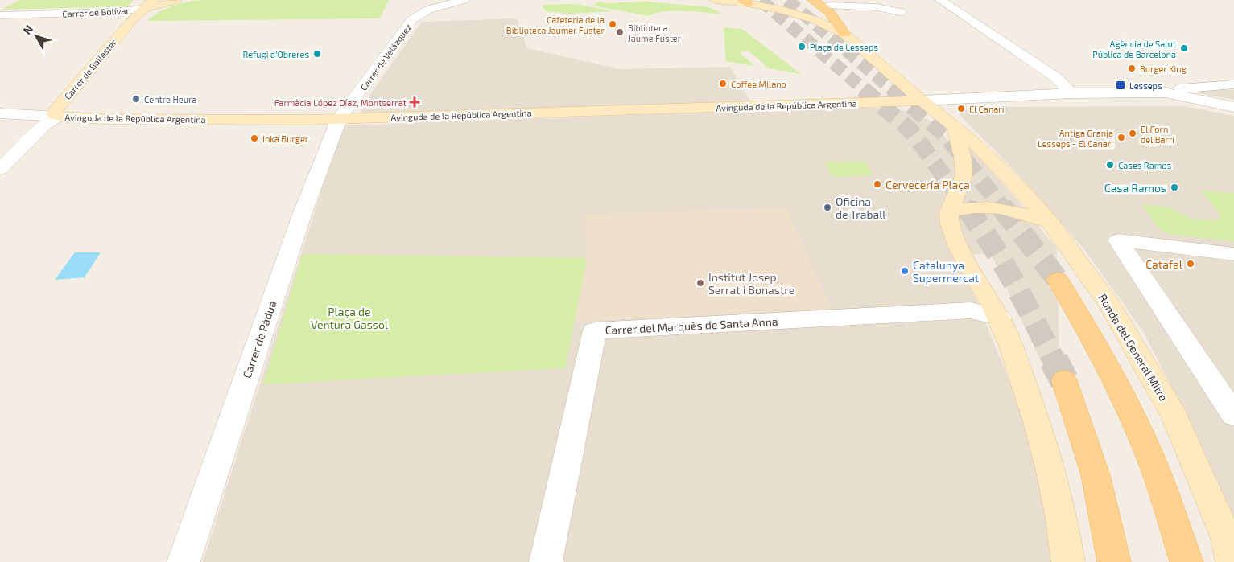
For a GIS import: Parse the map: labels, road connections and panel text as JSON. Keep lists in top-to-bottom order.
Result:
{
  "streets": {
    "main road": ["Carrer de Ballester", "Avinguda de la República Argentina", "Ronda del General Mitre"],
    "street": [
      "Carrer de Bolívar",
      "Carrer de Velázquez",
      "Carrer del Marquès de Santa Anna",
      "Carrer de Pàdua"
    ]
  },
  "crossings": [
    ["Carrer de Bolívar", "Carrer de Ballester"],
    ["Carrer de Velázquez", "Avinguda de la República Argentina"],
    ["Carrer de Velázquez", "Carrer de Pàdua"],
    ["Carrer de Ballester", "Avinguda de la República Argentina"],
    ["Avinguda de la República Argentina", "Carrer de Pàdua"],
    ["Avinguda de la República Argentina", "Ronda del General Mitre"]
  ],
  "parks": ["Plaça de Ventura Gassol"],
  "places": {
    "other": [
      "Cafeteria de la Biblioteca Jaumer Fuster",
      "Biblioteca Jaume Fuster",
      "Plaça de Lesseps",
      "Agència de Salut Pública de Barcelona",
      "Refugi d'Obreres",
      "Burger King",
      "Coffee Milano",
      "Centre Heura",
      "El Canari",
      "El Forn del Barri",
      "Antiga Granja Lesseps - El Canari",
      "Inka Burger",
      "Cases Ramos",
      "Cervecería Plaça",
      "Casa Ramos",
      "Oficina de Traball",
      "Catafal",
      "Catalunya Supermercat",
      "Institut Josep Serrat i Bonastre"
    ],
    "transit": ["Lesseps"],
    "health": ["Farmàcia López Díaz, Montserrat"]
  },
  "north": "top left"
}
